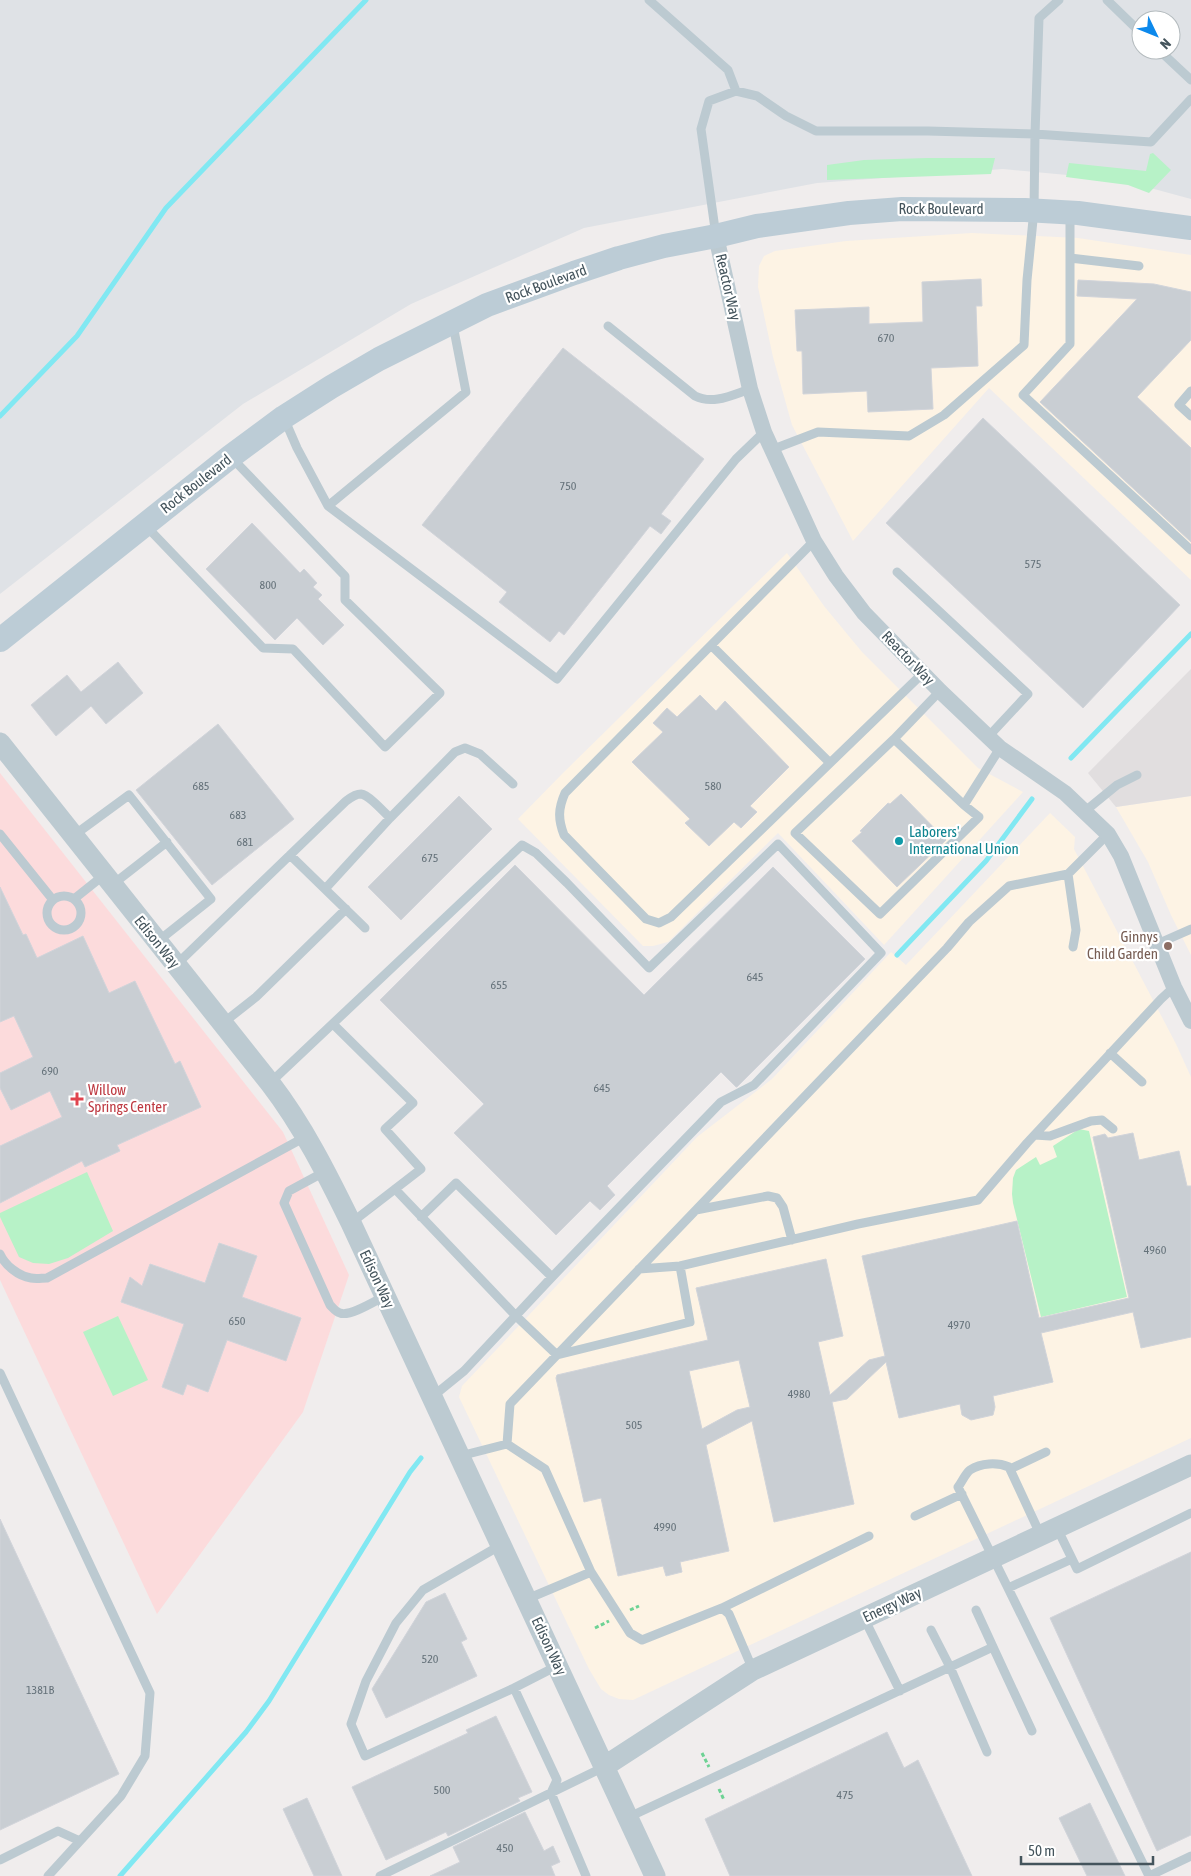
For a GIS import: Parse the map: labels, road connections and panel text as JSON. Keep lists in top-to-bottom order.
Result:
{
  "streets": {
    "main road": ["Rock Boulevard"],
    "street": ["Reactor Way", "Edison Way", "Energy Way"]
  },
  "crossings": [
    ["Rock Boulevard", "Reactor Way"],
    ["Edison Way", "Energy Way"]
  ],
  "places": {
    "other": ["Laborers' International Union", "Ginnys Child Garden"],
    "health": ["Willow Springs Center"]
  },
  "house_numbers": [
    "670",
    "750",
    "575",
    "800",
    "685",
    "580",
    "683",
    "681",
    "675",
    "645",
    "655",
    "690",
    "645",
    "4960",
    "650",
    "4970",
    "4980",
    "505",
    "4990",
    "520",
    "1381B",
    "500",
    "475",
    "450"
  ],
  "scale_bar": "50 m",
  "north": "bottom right"
}
